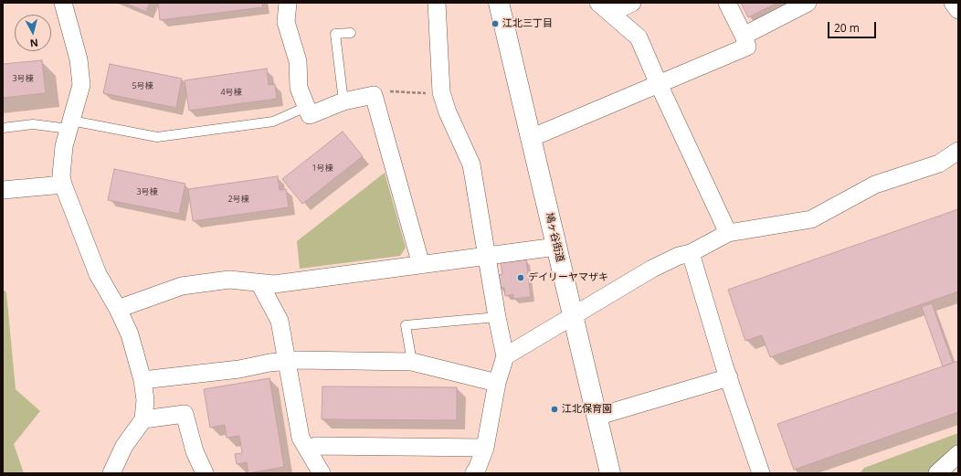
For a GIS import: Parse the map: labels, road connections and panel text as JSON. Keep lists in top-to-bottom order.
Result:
{
  "streets": {
    "main road": ["鳩ヶ谷街道"]
  },
  "places": ["江北三丁目", "デイリーヤマザキ", "江北保育園"],
  "house_numbers": [
    "3号棟",
    "5号棟",
    "4号棟",
    "1号棟",
    "3号棟",
    "2号棟"
  ],
  "scale_bar": "20 m",
  "north": "bottom"
}
